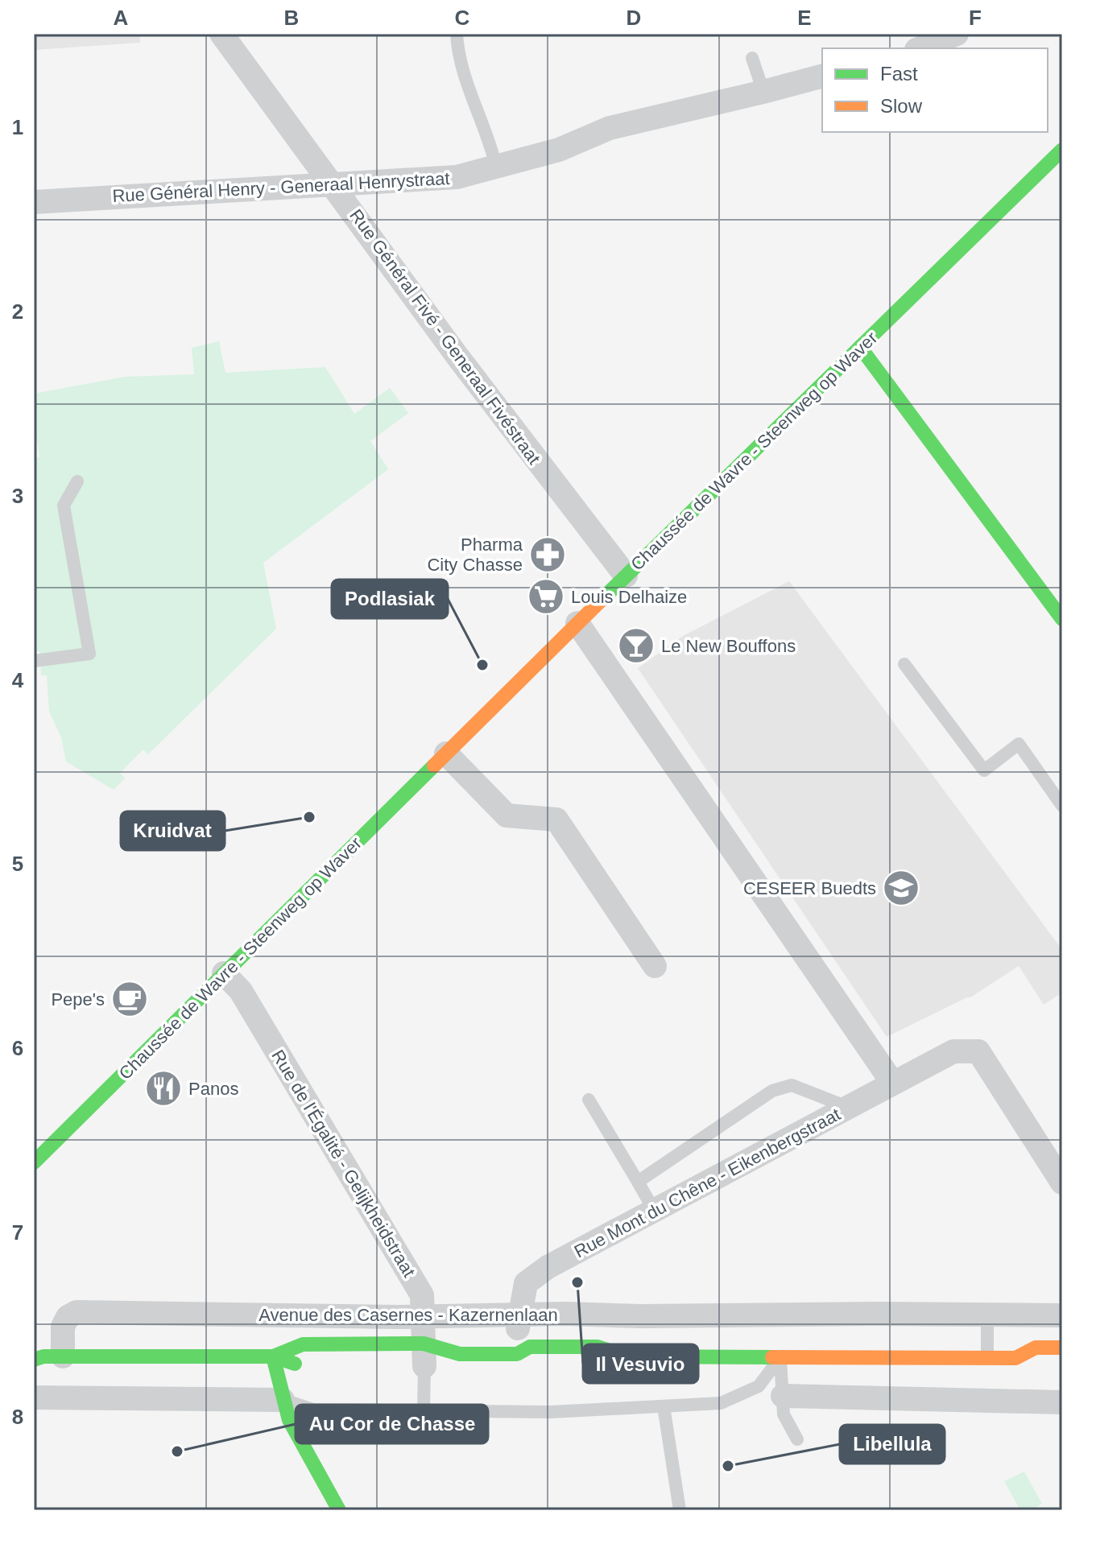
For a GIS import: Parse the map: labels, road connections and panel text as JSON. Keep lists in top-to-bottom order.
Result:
{
  "streets": {
    "street": [
      "Rue Général Henry - Generaal Henrystraat",
      "Rue Général Fivé - Generaal Fivéstraat",
      "Chaussée de Wavre - Steenweg op Waver",
      "Rue de l'Égalité - Gelijkheidstraat",
      "Rue Mont du Chêne - Eikenbergstraat",
      "Avenue des Casernes - Kazernenlaan"
    ]
  },
  "crossings": [
    ["Rue Général Henry - Generaal Henrystraat", "Rue Général Fivé - Generaal Fivéstraat"],
    ["Rue Général Fivé - Generaal Fivéstraat", "Chaussée de Wavre - Steenweg op Waver"],
    ["Chaussée de Wavre - Steenweg op Waver", "Rue de l'Égalité - Gelijkheidstraat"],
    ["Rue de l'Égalité - Gelijkheidstraat", "Avenue des Casernes - Kazernenlaan"],
    ["Rue Mont du Chêne - Eikenbergstraat", "Avenue des Casernes - Kazernenlaan"]
  ],
  "places": {
    "pharmacy": ["Pharma City Chasse"],
    "supermarket": ["Louis Delhaize"],
    "bar": ["Le New Bouffons"],
    "other": [
      "Podlasiak",
      "Kruidvat",
      "Il Vesuvio",
      "Au Cor de Chasse",
      "Libellula"
    ],
    "school or university": ["CESEER Buedts"],
    "cafe": ["Pepe's"],
    "restaurant": ["Panos"]
  },
  "legend": ["Fast", "Slow"],
  "grid": {
    "columns": [
      "A",
      "B",
      "C",
      "D",
      "E",
      "F"
    ],
    "rows": [
      "1",
      "2",
      "3",
      "4",
      "5",
      "6",
      "7",
      "8"
    ]
  }
}
